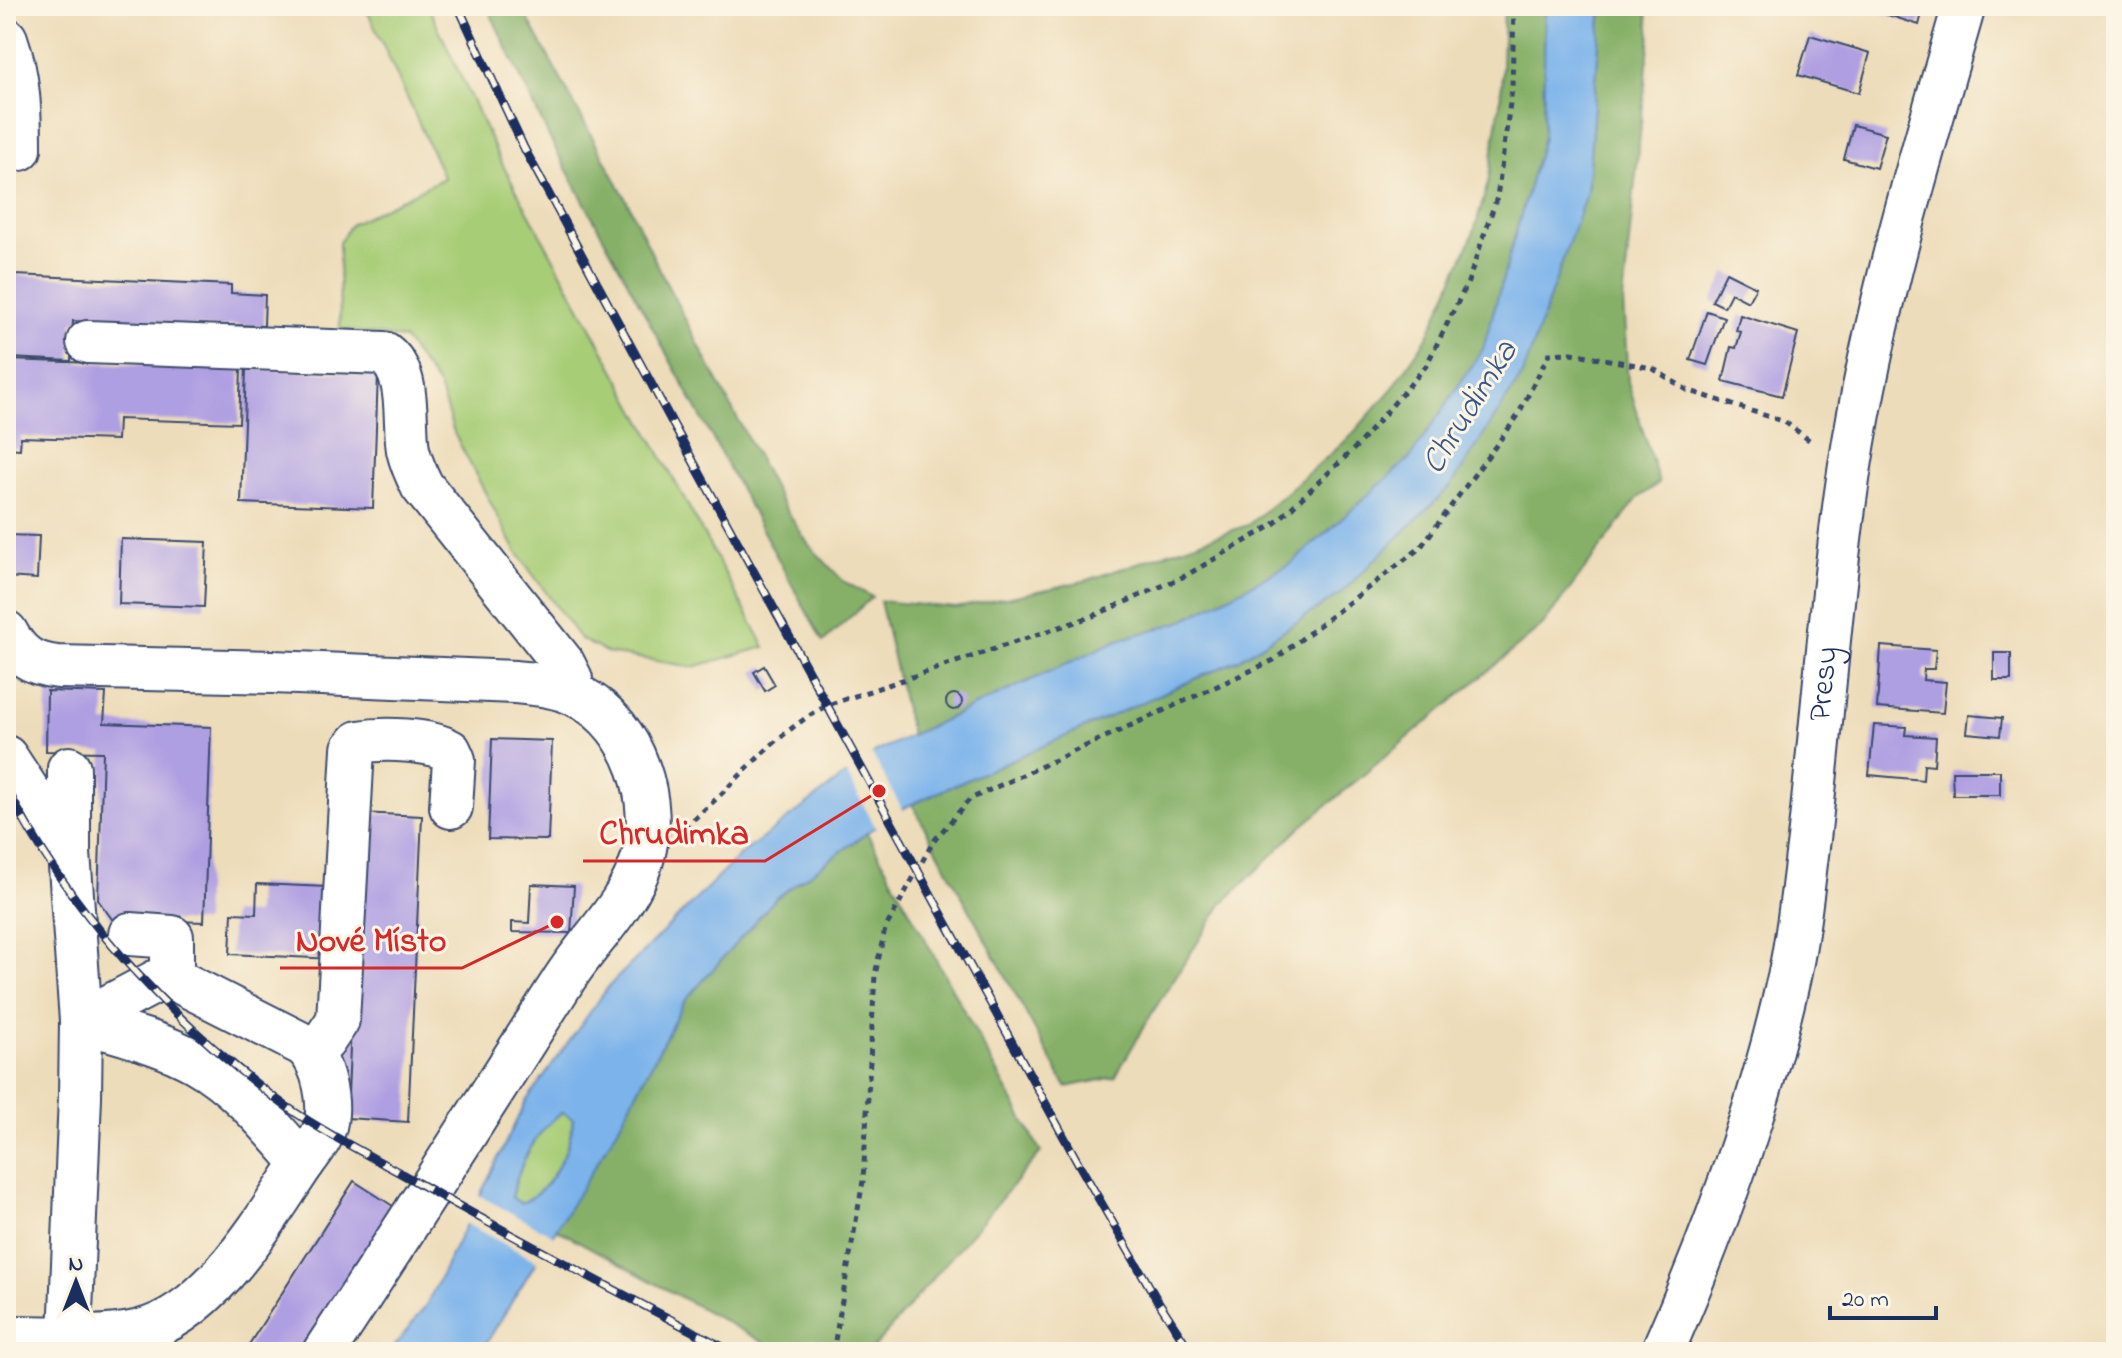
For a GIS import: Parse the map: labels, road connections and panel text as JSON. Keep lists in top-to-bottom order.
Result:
{
  "streets": {
    "street": ["Presy"]
  },
  "water": ["Chrudimka"],
  "places": ["Chrudimka", "Nové Místo"],
  "scale_bar": "20 m",
  "north": "top"
}
